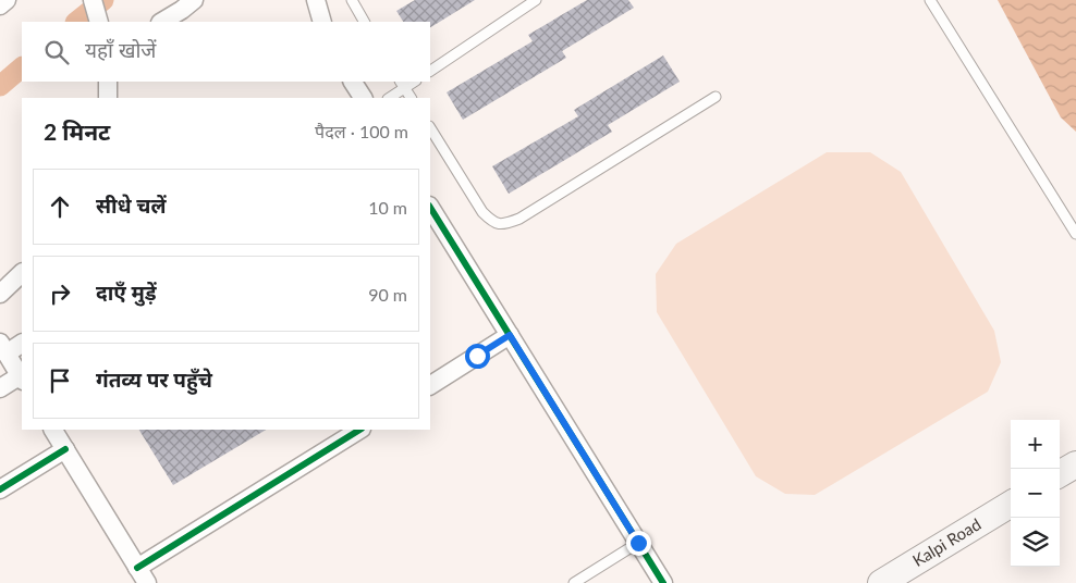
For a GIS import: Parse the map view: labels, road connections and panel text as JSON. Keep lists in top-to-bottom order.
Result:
{
  "streets": {
    "main road": ["Kalpi Road"]
  },
  "page": {
    "search": "यहाँ खोजें",
    "heading": ["2 मिनट", "पैदल · 100 m"],
    "list": [
      ["सीधे चलें", "10 m"],
      ["दाएँ मुड़ें", "90 m"],
      "गंतव्य पर पहुँचे"
    ],
    "map_buttons": ["+", "−"]
  }
}
